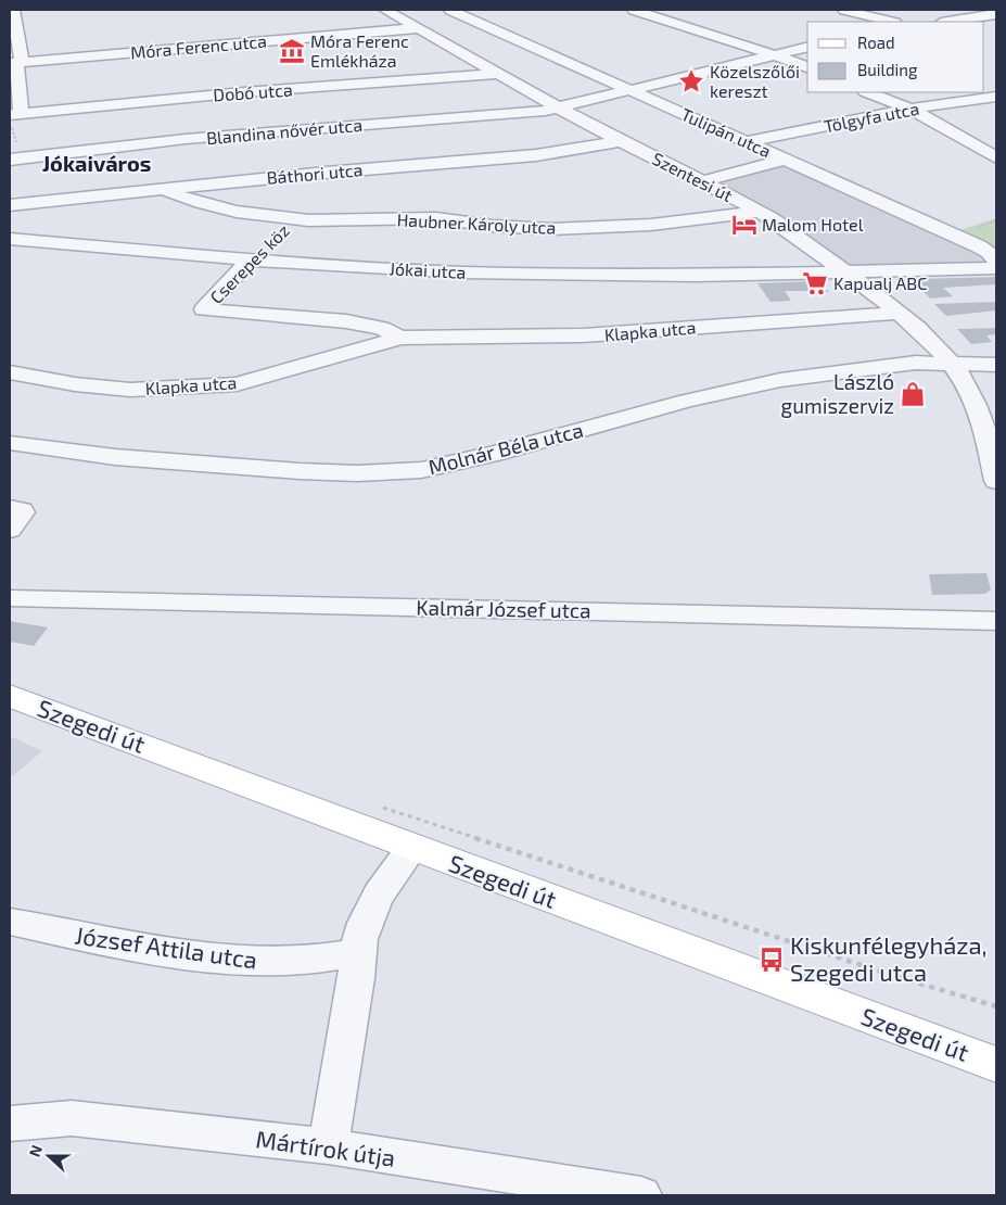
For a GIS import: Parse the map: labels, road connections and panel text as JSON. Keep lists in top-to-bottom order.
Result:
{
  "streets": {
    "main road": ["Szegedi út"],
    "street": [
      "Móra Ferenc utca",
      "Dobó utca",
      "Tölgyfa utca",
      "Blandina nővér utca",
      "Tulipán utca",
      "Báthori utca",
      "Szentesi út",
      "Haubner Károly utca",
      "Cserepes köz",
      "Jókai utca",
      "Klapka utca",
      "Molnár Béla utca",
      "Kalmár József utca",
      "József Attila utca",
      "Mártírok útja"
    ]
  },
  "crossings": [
    ["Móra Ferenc utca", "Szentesi út"],
    ["Dobó utca", "Szentesi út"],
    ["Tölgyfa utca", "Tulipán utca"],
    ["Blandina nővér utca", "Tulipán utca"],
    ["Blandina nővér utca", "Szentesi út"],
    ["Báthori utca", "Szentesi út"],
    ["Báthori utca", "Haubner Károly utca"],
    ["Szentesi út", "Haubner Károly utca"],
    ["Szentesi út", "Jókai utca"],
    ["Szentesi út", "Klapka utca"],
    ["Szentesi út", "Molnár Béla utca"],
    ["Haubner Károly utca", "Cserepes köz"],
    ["Cserepes köz", "Jókai utca"],
    ["Cserepes köz", "Klapka utca"]
  ],
  "districts": ["Jókaiváros"],
  "places": {
    "museum": ["Móra Ferenc Emlékháza"],
    "place": ["Közelszőlői kereszt"],
    "hotel": ["Malom Hotel"],
    "supermarket": ["Kapualj ABC"],
    "shop": ["László gumiszerviz"],
    "bus stop": ["Kiskunfélegyháza, Szegedi utca"]
  },
  "legend": ["Road", "Building"],
  "north": "left"
}
